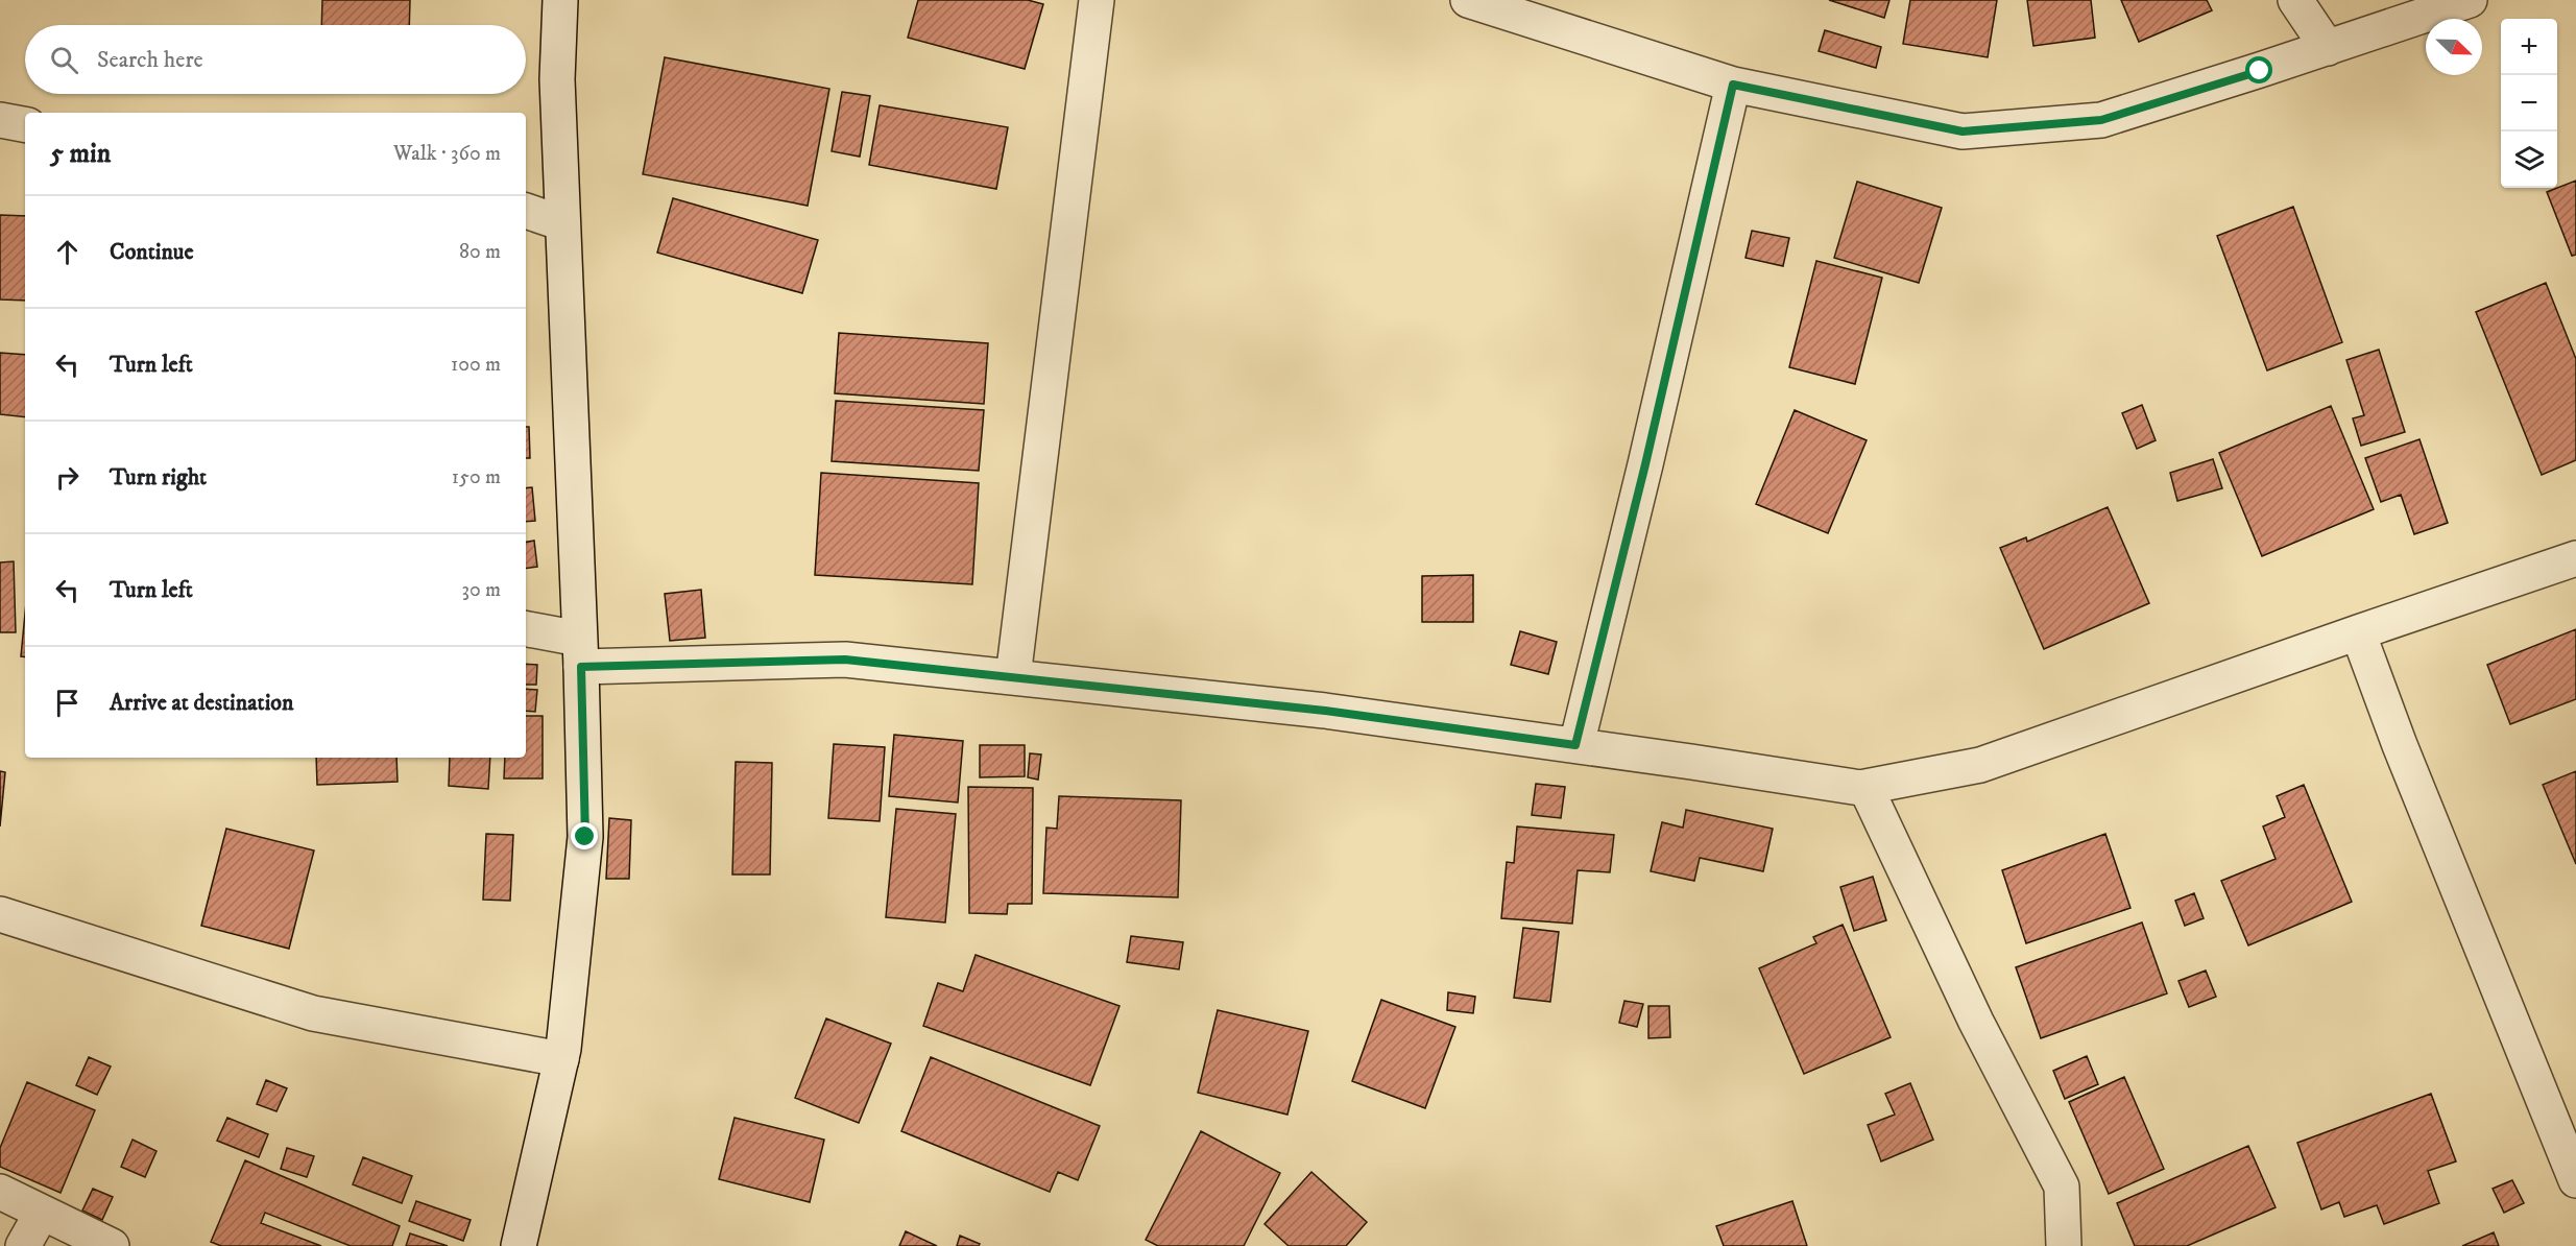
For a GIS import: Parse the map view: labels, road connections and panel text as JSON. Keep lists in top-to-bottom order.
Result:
{
  "north": "bottom right",
  "page": {
    "map_buttons": ["+", "−"],
    "search": "Search here",
    "heading": ["5 min", "Walk · 360 m"],
    "list": [
      ["Continue", "80 m"],
      ["Turn left", "100 m"],
      ["Turn right", "150 m"],
      ["Turn left", "30 m"],
      "Arrive at destination"
    ]
  }
}
